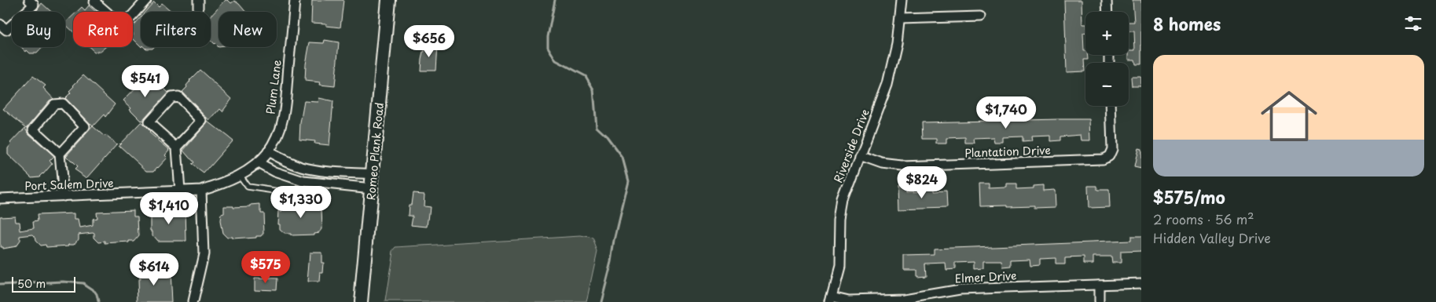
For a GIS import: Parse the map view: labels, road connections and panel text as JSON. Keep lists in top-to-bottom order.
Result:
{
  "streets": {
    "main road": ["Romeo Plank Road"],
    "street": [
      "Plum Lane",
      "Riverside Drive",
      "Plantation Drive",
      "Port Salem Drive",
      "Elmer Drive"
    ]
  },
  "crossings": [
    ["Plum Lane", "Port Salem Drive"],
    ["Riverside Drive", "Plantation Drive"],
    ["Riverside Drive", "Elmer Drive"]
  ],
  "scale_bar": "50 m",
  "page": {
    "heading": "8 homes",
    "map_buttons": ["+", "−"],
    "chip": [
      "Buy",
      "Rent",
      "Filters",
      "New"
    ],
    "price": [
      "$656",
      "$541",
      "$1,740",
      "$824",
      "$1,330",
      "$1,410",
      "$575",
      "$614"
    ],
    "list": [
      {
        "name": "$575/mo",
        "note": "2 rooms · 56 m² · Hidden Valley Drive"
      }
    ],
    "scale": "50 m"
  }
}
